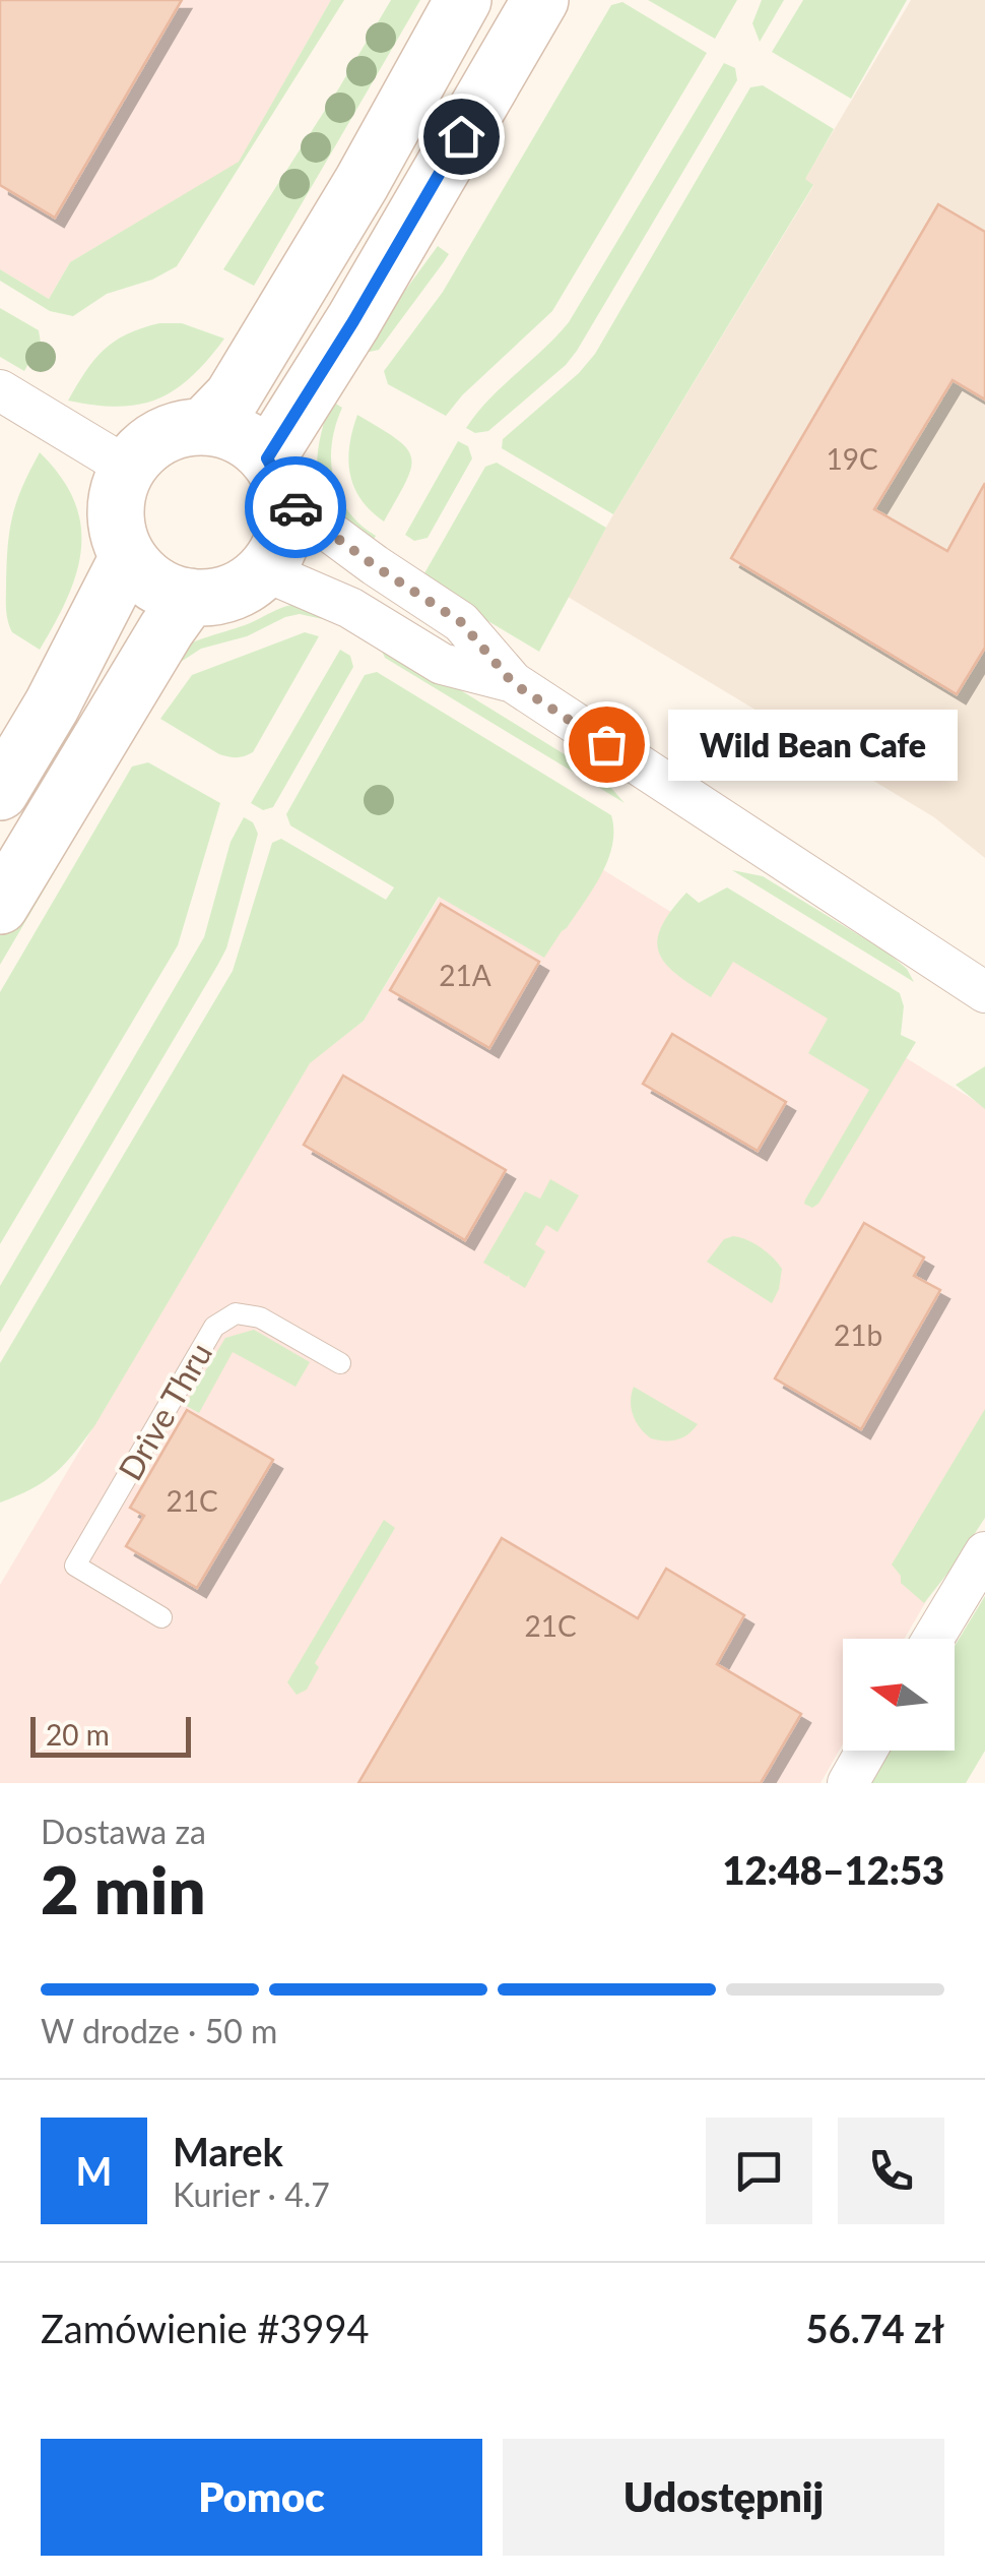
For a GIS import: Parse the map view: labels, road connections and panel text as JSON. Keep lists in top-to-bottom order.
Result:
{
  "streets": {
    "lane": ["Drive Thru"]
  },
  "places": ["Wild Bean Cafe"],
  "house_numbers": [
    "19C",
    "21A",
    "21b",
    "21C",
    "21C"
  ],
  "scale_bar": "20 m",
  "north": "left",
  "page": {
    "bubble": "Wild Bean Cafe",
    "scale": "20 m",
    "heading": ["2 min", "Dostawa za", "12:48–12:53"],
    "panel": [
      "Marek",
      "Kurier · 4.7",
      "Zamówienie #3994",
      "56.74 zł"
    ],
    "bar": "W drodze · 50 m",
    "round": "M",
    "buttons": ["Pomoc", "Udostępnij"]
  }
}
